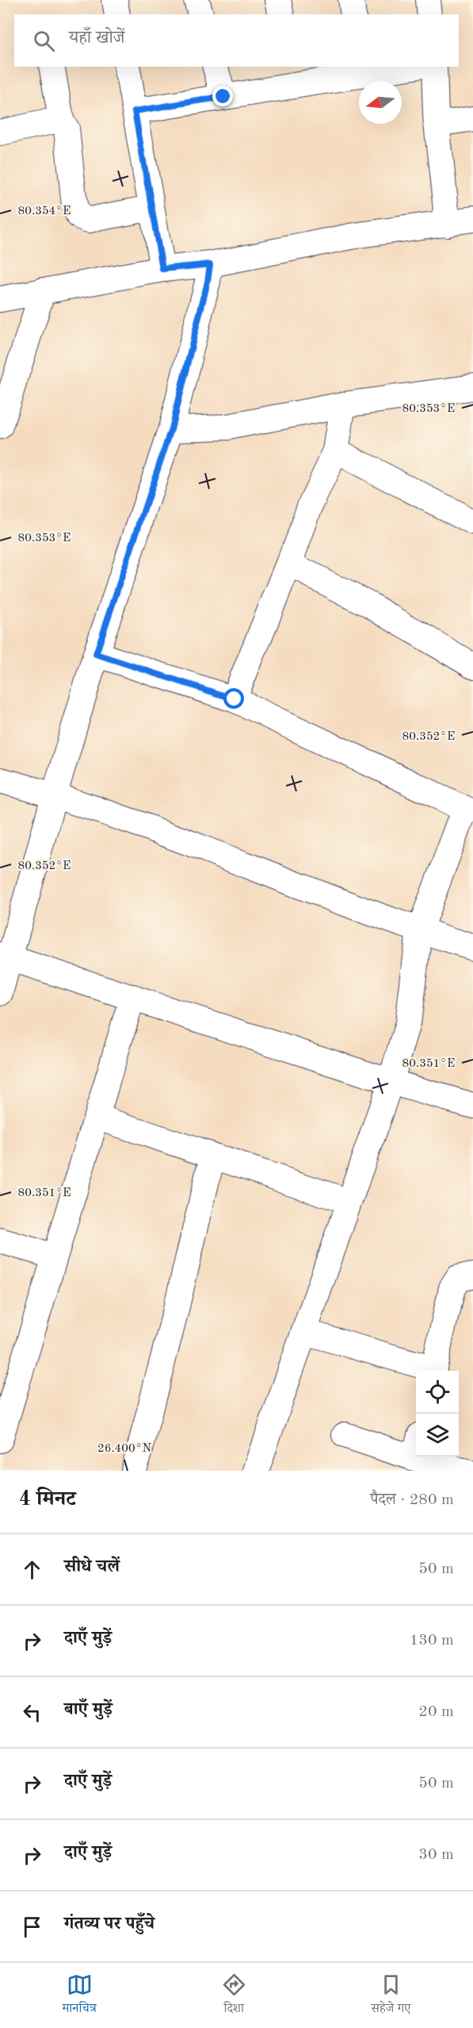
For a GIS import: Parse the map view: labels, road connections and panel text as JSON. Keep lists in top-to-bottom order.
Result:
{
  "north": "left",
  "page": {
    "search": "यहाँ खोजें",
    "heading": ["4 मिनट", "पैदल · 280 m"],
    "list": [
      ["सीधे चलें", "50 m"],
      ["दाएँ मुड़ें", "130 m"],
      ["बाएँ मुड़ें", "20 m"],
      ["दाएँ मुड़ें", "50 m"],
      ["दाएँ मुड़ें", "30 m"],
      "गंतव्य पर पहुँचे"
    ],
    "nav": ["मानचित्र", "दिशा", "सहेजे गए"]
  },
  "coordinates": [
    "80.354°E",
    "80.353°E",
    "80.352°E",
    "80.351°E",
    "26.400°N"
  ]
}
